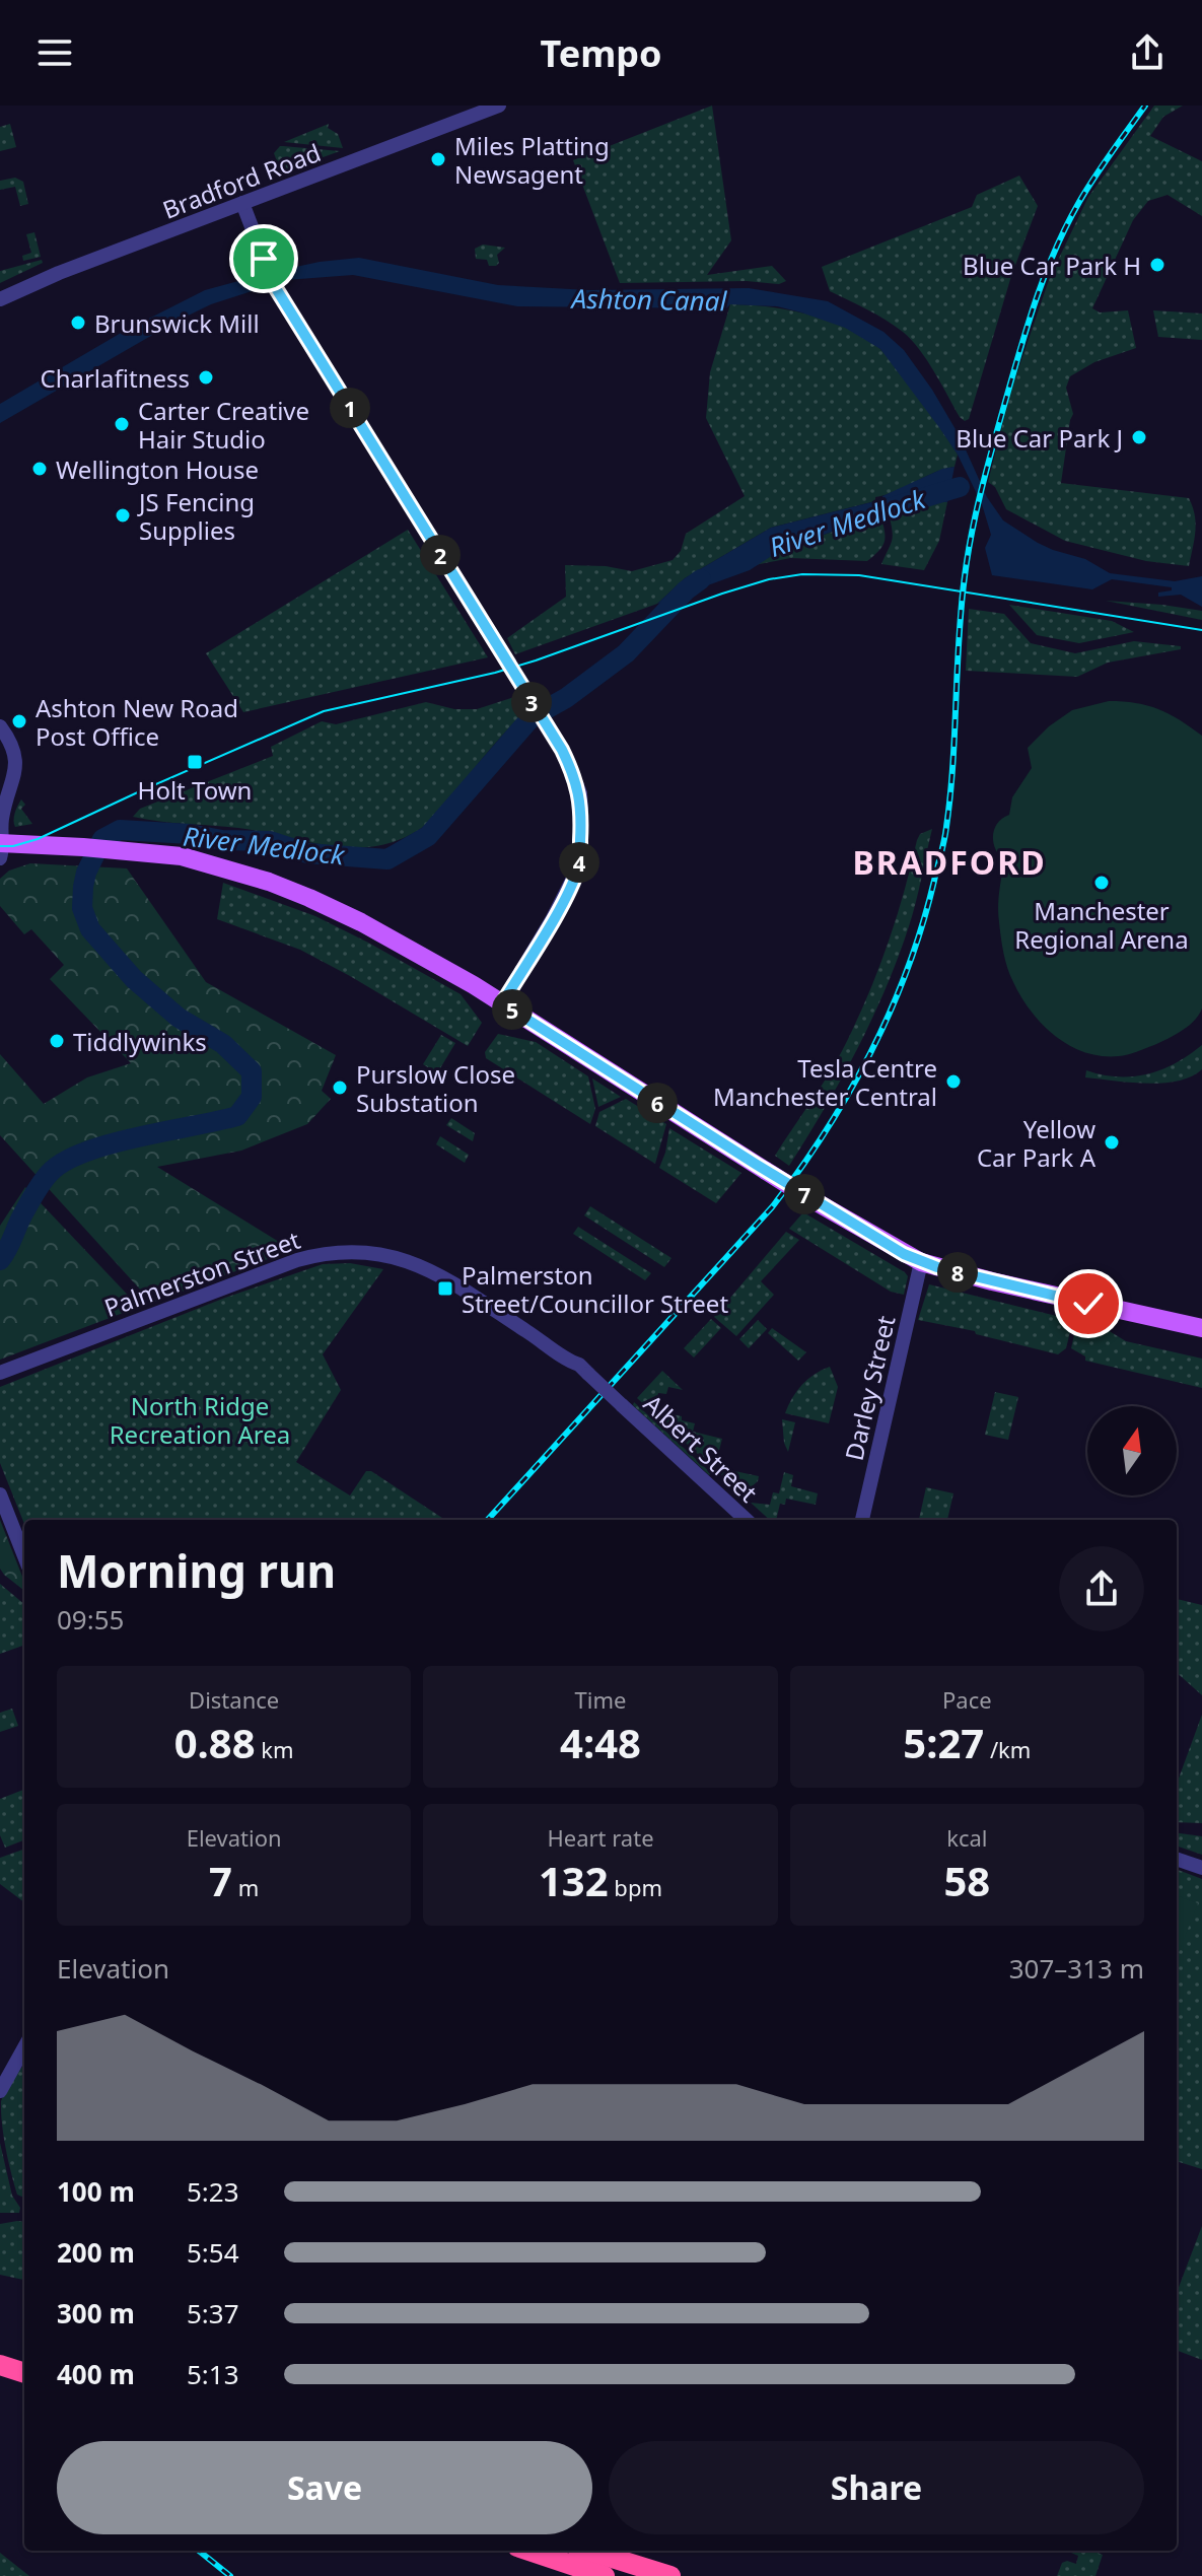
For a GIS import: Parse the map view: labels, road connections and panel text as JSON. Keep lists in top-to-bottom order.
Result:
{
  "streets": {
    "street": [
      "Bradford Road",
      "Palmerston Street",
      "Darley Street",
      "Albert Street"
    ]
  },
  "crossings": [
    ["Palmerston Street", "Albert Street"]
  ],
  "districts": ["BRADFORD"],
  "water": ["Ashton Canal", "River Medlock"],
  "parks": ["North Ridge Recreation Area"],
  "places": {
    "other": [
      "Miles Platting Newsagent",
      "Blue Car Park H",
      "Brunswick Mill",
      "Charlafitness",
      "Carter Creative Hair Studio",
      "Blue Car Park J",
      "Wellington House",
      "JS Fencing Supplies",
      "Ashton New Road Post Office",
      "Manchester Regional Arena",
      "Tiddlywinks",
      "Tesla Centre Manchester Central",
      "Purslow Close Substation",
      "Yellow Car Park A"
    ],
    "transit": ["Holt Town", "Palmerston Street/Councillor Street"]
  },
  "north": "top",
  "page": {
    "header": "Tempo",
    "pins": [
      "1",
      "2",
      "3",
      "4",
      "5",
      "6",
      "7",
      "8"
    ],
    "heading": ["Morning run", "09:55"],
    "stats": [
      ["Distance", "0.88 km"],
      ["Time", "4:48"],
      ["Pace", "5:27 /km"],
      ["Elevation", "7 m"],
      ["Heart rate", "132 bpm"],
      ["kcal", "58"]
    ],
    "chart": ["Elevation", "307–313 m"],
    "list": [
      {
        "name": "100 m",
        "note": "5:23"
      },
      {
        "name": "200 m",
        "note": "5:54"
      },
      {
        "name": "300 m",
        "note": "5:37"
      },
      {
        "name": "400 m",
        "note": "5:13"
      }
    ],
    "buttons": ["Save", "Share"]
  }
}
